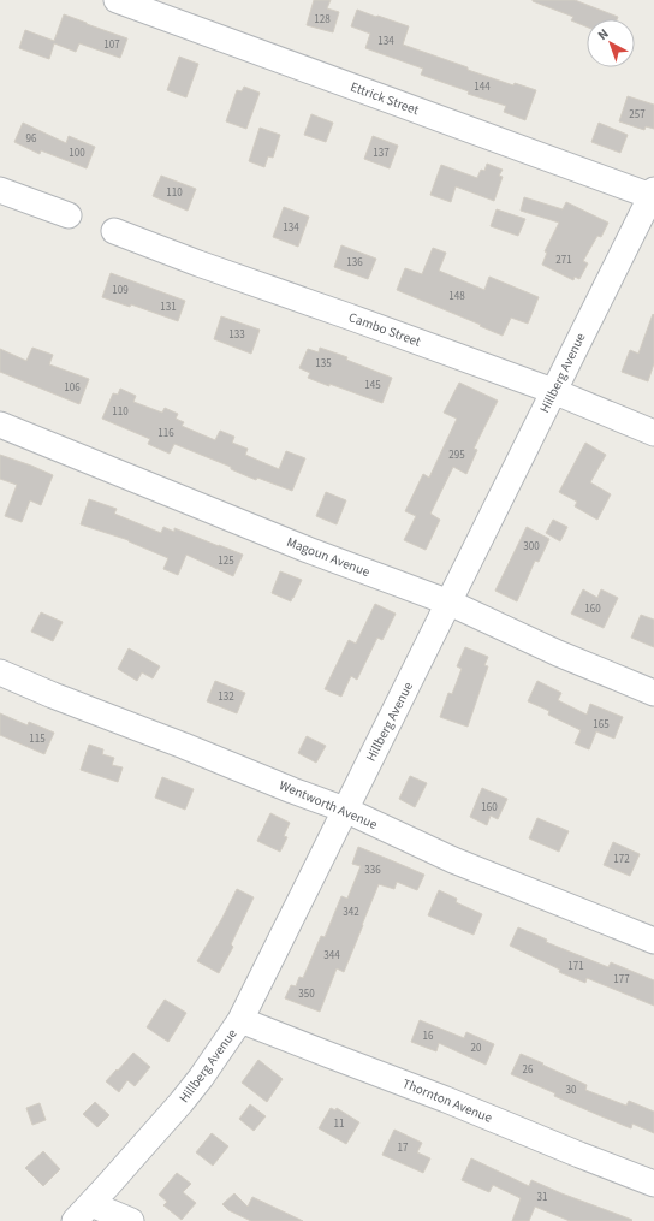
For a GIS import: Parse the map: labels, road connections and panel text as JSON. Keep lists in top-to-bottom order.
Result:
{
  "streets": {
    "street": [
      "Ettrick Street",
      "Cambo Street",
      "Hillberg Avenue",
      "Magoun Avenue",
      "Wentworth Avenue",
      "Thornton Avenue"
    ]
  },
  "crossings": [
    ["Ettrick Street", "Hillberg Avenue"],
    ["Cambo Street", "Hillberg Avenue"],
    ["Hillberg Avenue", "Magoun Avenue"],
    ["Hillberg Avenue", "Wentworth Avenue"],
    ["Hillberg Avenue", "Thornton Avenue"]
  ],
  "house_numbers": [
    "128",
    "134",
    "107",
    "144",
    "257",
    "96",
    "100",
    "137",
    "110",
    "134",
    "271",
    "136",
    "109",
    "148",
    "131",
    "133",
    "135",
    "145",
    "106",
    "110",
    "116",
    "295",
    "300",
    "125",
    "160",
    "132",
    "165",
    "115",
    "160",
    "172",
    "336",
    "342",
    "344",
    "171",
    "177",
    "350",
    "16",
    "20",
    "26",
    "30",
    "11",
    "17",
    "31"
  ],
  "north": "top left"
}
